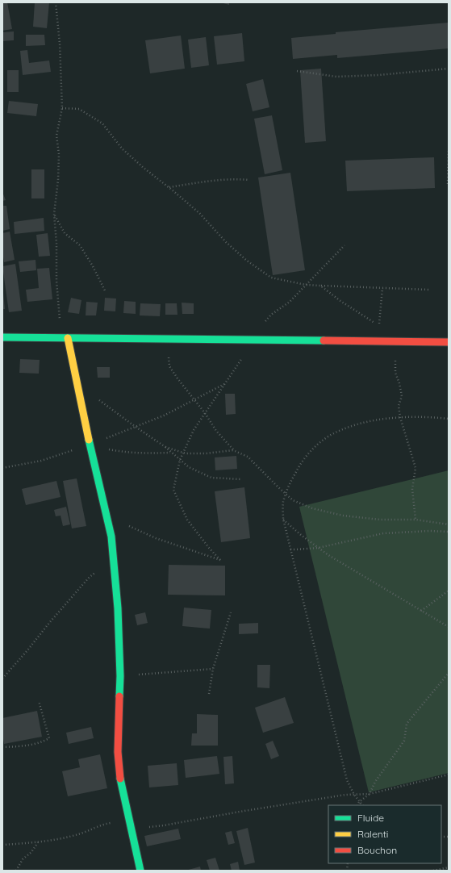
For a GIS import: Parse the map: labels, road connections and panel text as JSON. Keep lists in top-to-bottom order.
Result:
{
  "legend": ["Fluide", "Ralenti", "Bouchon"]
}
